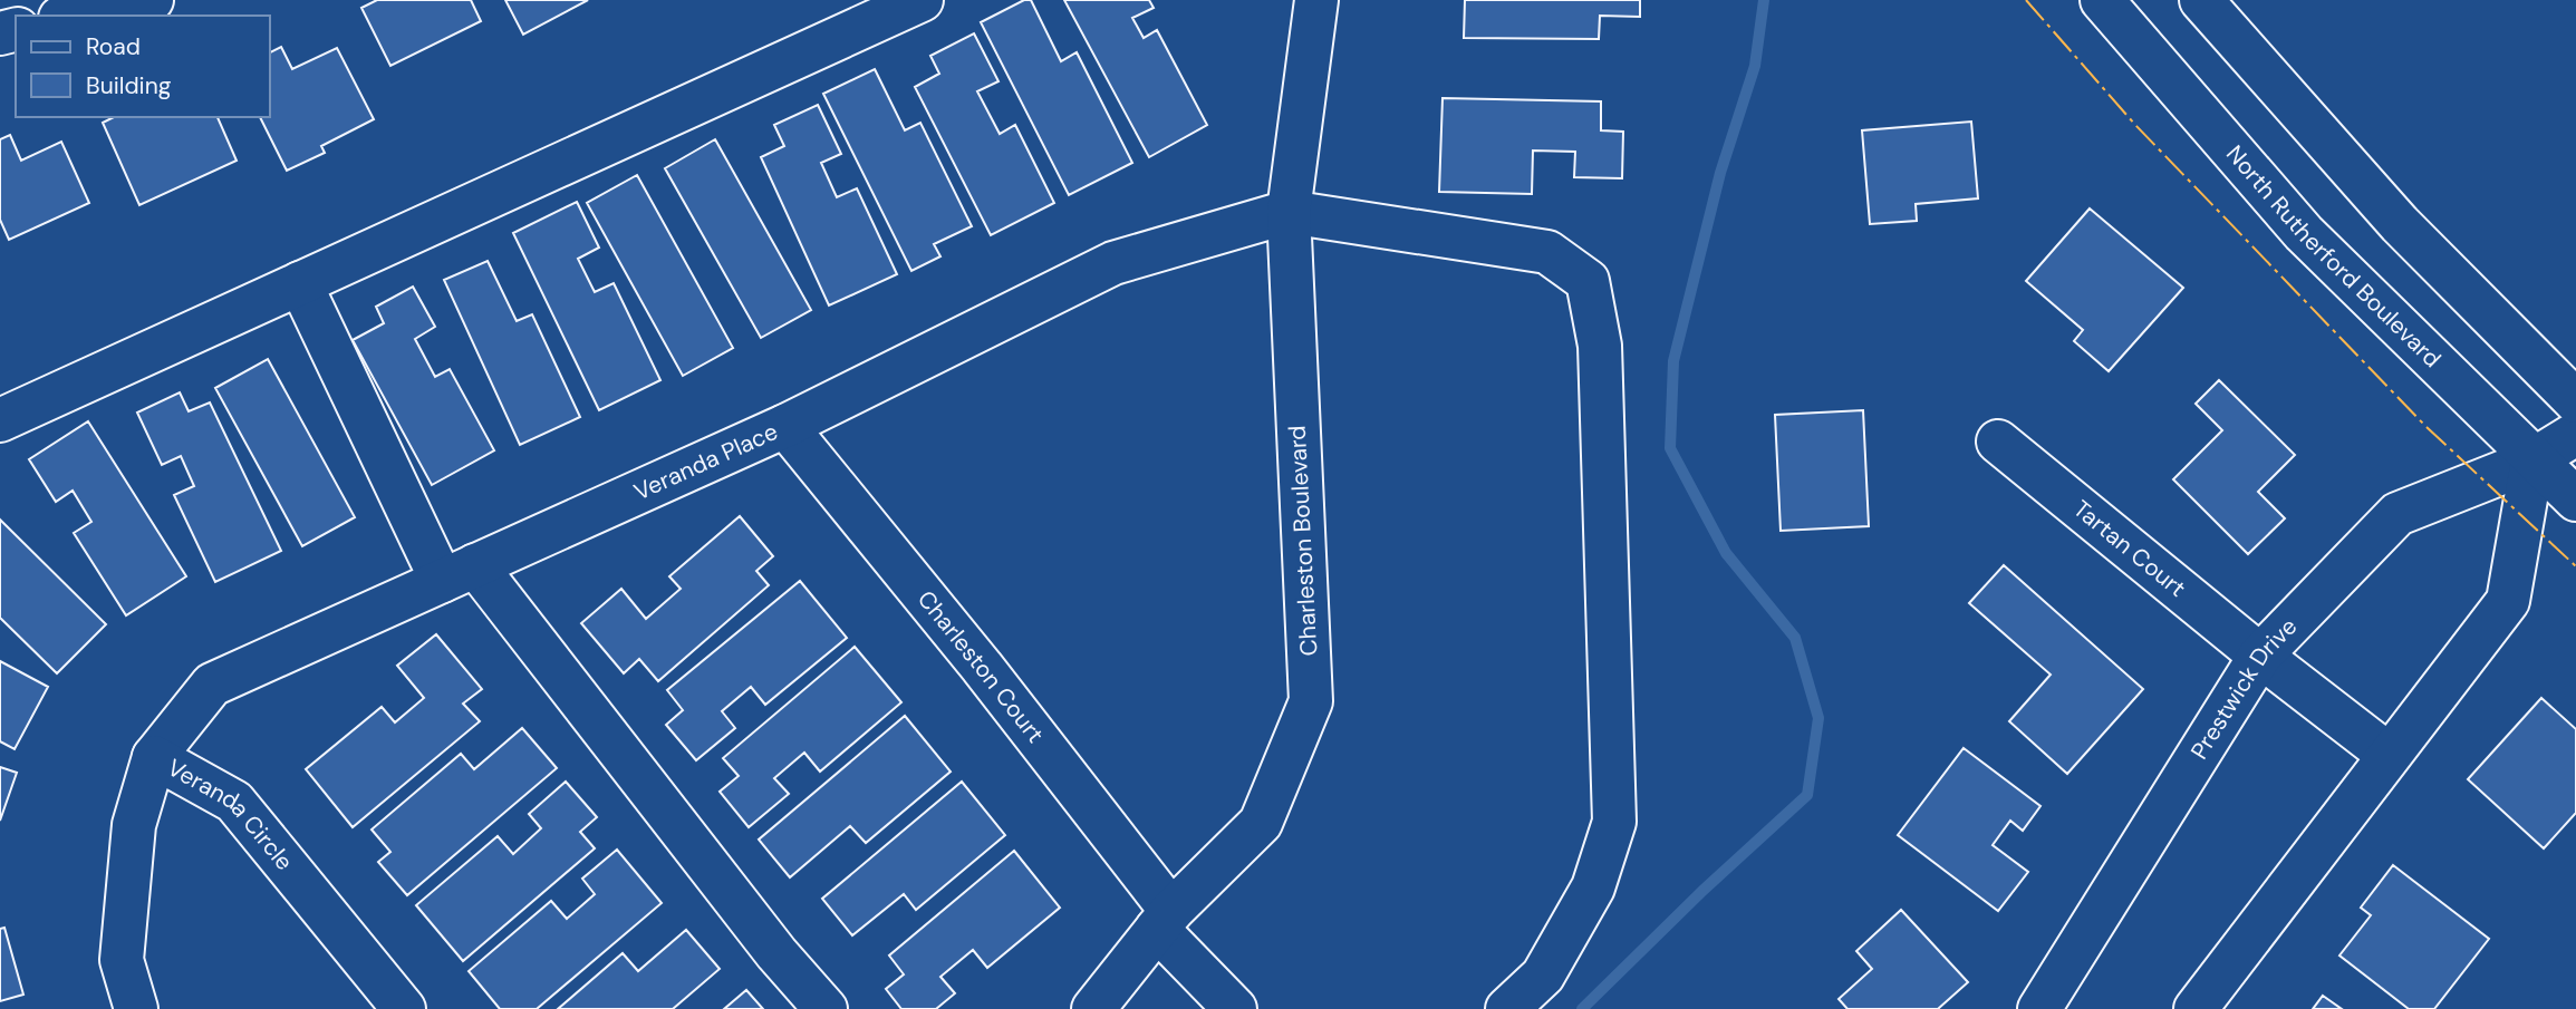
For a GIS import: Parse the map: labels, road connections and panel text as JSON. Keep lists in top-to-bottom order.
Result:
{
  "streets": {
    "street": [
      "North Rutherford Boulevard",
      "Veranda Place",
      "Charleston Boulevard",
      "Tartan Court",
      "Charleston Court",
      "Prestwick Drive",
      "Veranda Circle"
    ]
  },
  "crossings": [
    ["North Rutherford Boulevard", "Prestwick Drive"],
    ["Veranda Place", "Charleston Boulevard"],
    ["Veranda Place", "Charleston Court"],
    ["Veranda Place", "Veranda Circle"],
    ["Charleston Boulevard", "Charleston Court"],
    ["Tartan Court", "Prestwick Drive"]
  ],
  "legend": ["Road", "Building"]
}
